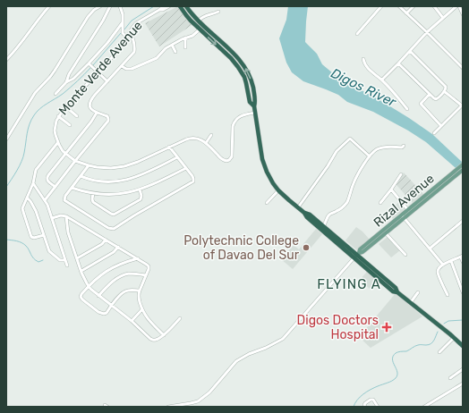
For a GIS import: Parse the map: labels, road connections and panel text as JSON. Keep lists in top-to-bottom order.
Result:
{
  "streets": {
    "main road": ["Rizal Avenue"],
    "street": ["Monte Verde Avenue"]
  },
  "districts": ["FLYING A"],
  "water": ["Digos River"],
  "places": {
    "other": ["Polytechnic College of Davao Del Sur"],
    "health": ["Digos Doctors Hospital"]
  }
}
